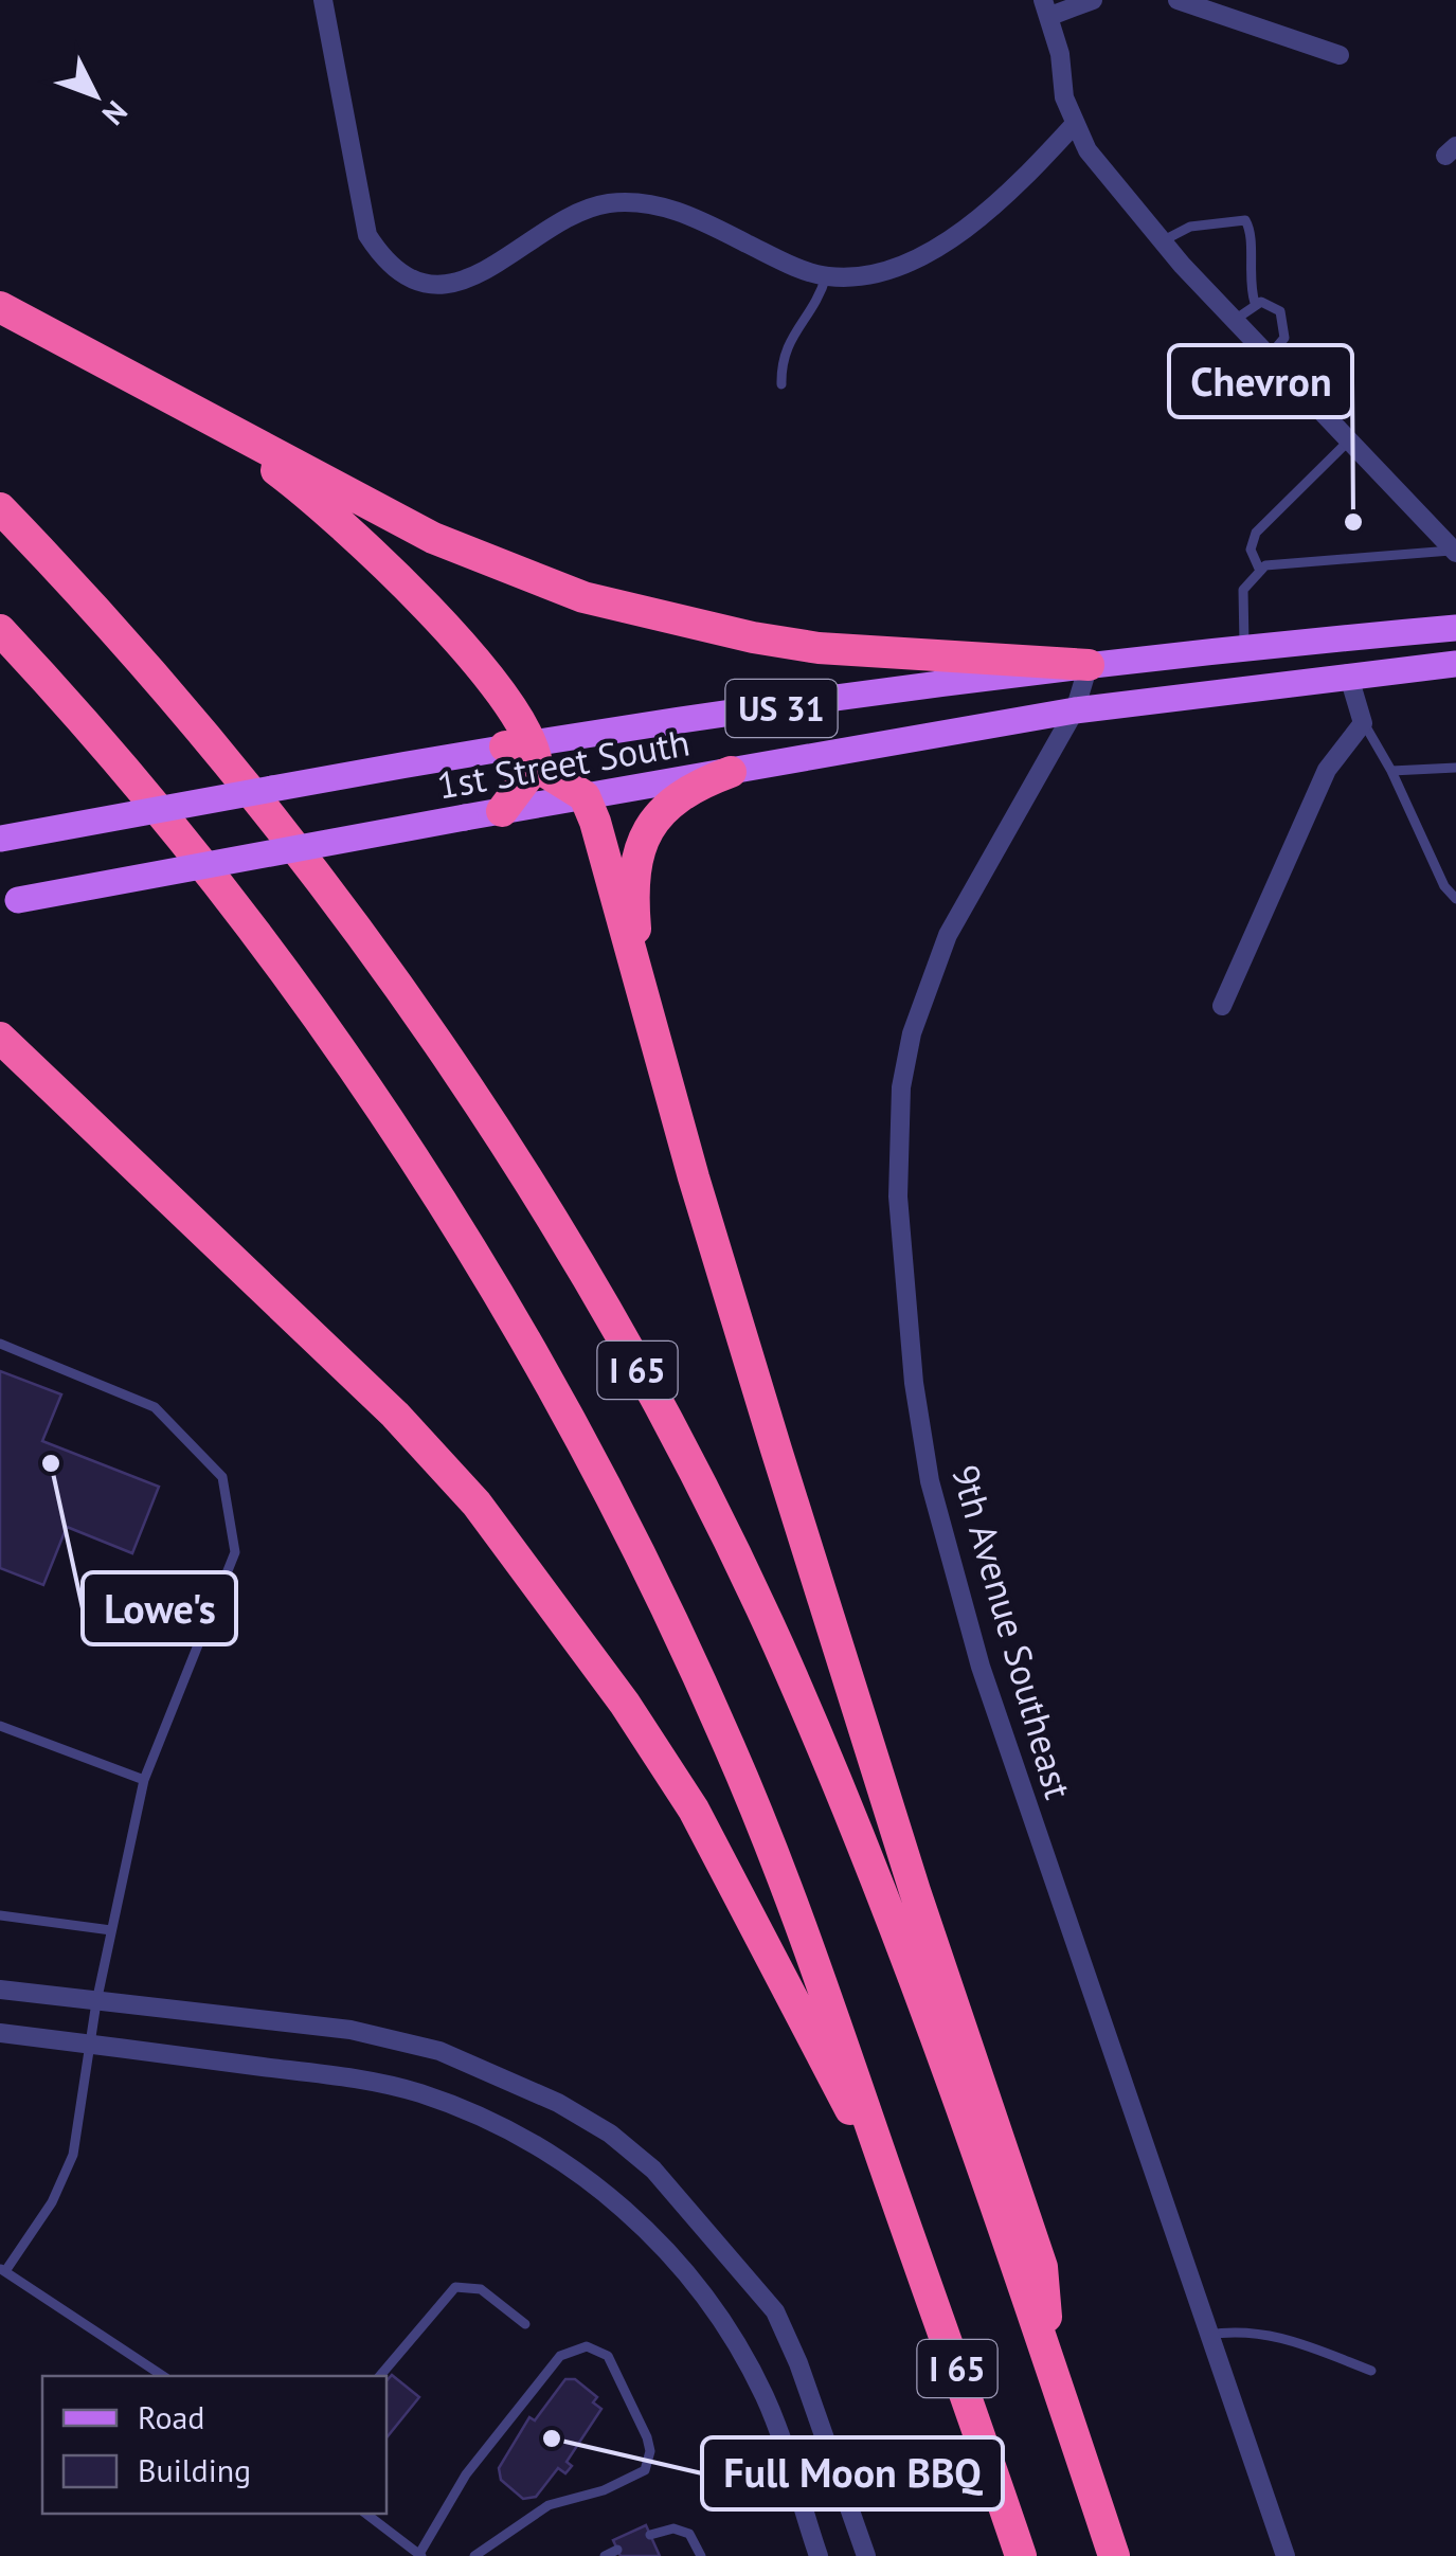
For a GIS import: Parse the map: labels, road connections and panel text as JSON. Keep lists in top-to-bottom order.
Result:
{
  "streets": {
    "highway": ["I 65"],
    "main road": ["US 31", "1st Street South"],
    "street": ["9th Avenue Southeast"]
  },
  "crossings": [
    ["1st Street South", "9th Avenue Southeast"]
  ],
  "places": ["Chevron", "Lowe's", "Full Moon BBQ"],
  "legend": ["Road", "Building"],
  "north": "bottom right"
}
